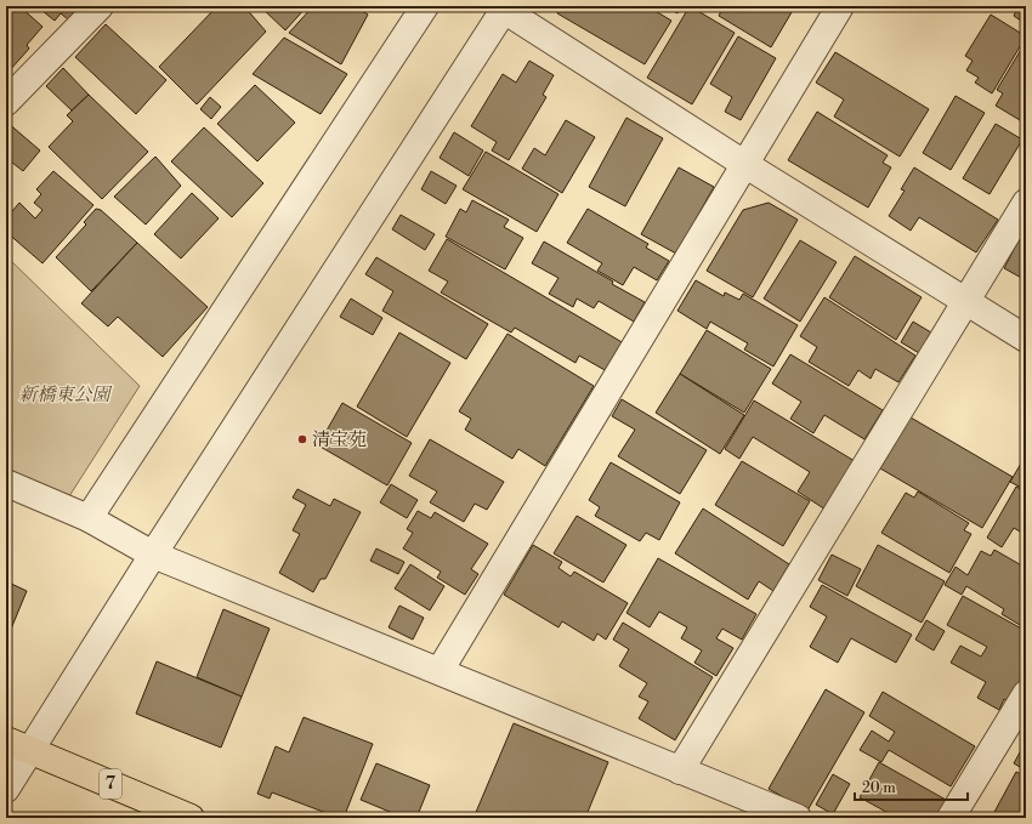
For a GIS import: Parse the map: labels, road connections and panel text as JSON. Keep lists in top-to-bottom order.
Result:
{
  "streets": {
    "highway": ["7"]
  },
  "parks": ["新橋東公園"],
  "places": ["清宝苑"],
  "scale_bar": "20 m"
}
